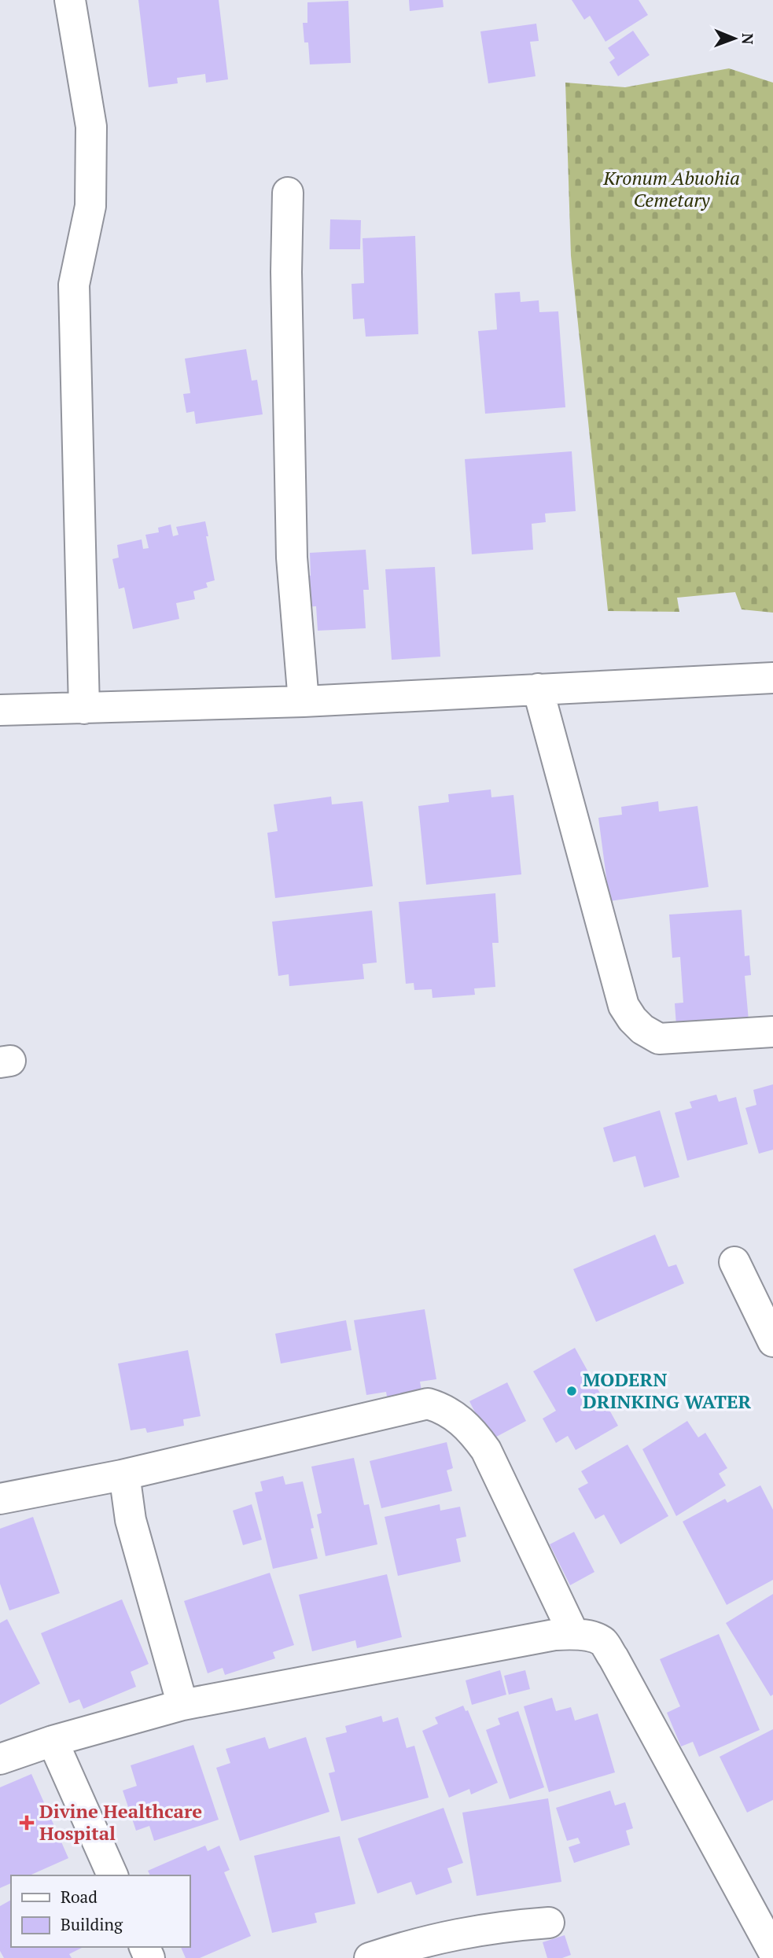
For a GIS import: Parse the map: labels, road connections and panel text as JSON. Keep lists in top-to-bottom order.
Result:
{
  "parks": ["Kronum Abuohia Cemetary"],
  "places": {
    "other": ["MODERN DRINKING WATER"],
    "health": ["Divine Healthcare Hospital"]
  },
  "legend": ["Road", "Building"],
  "north": "right"
}
